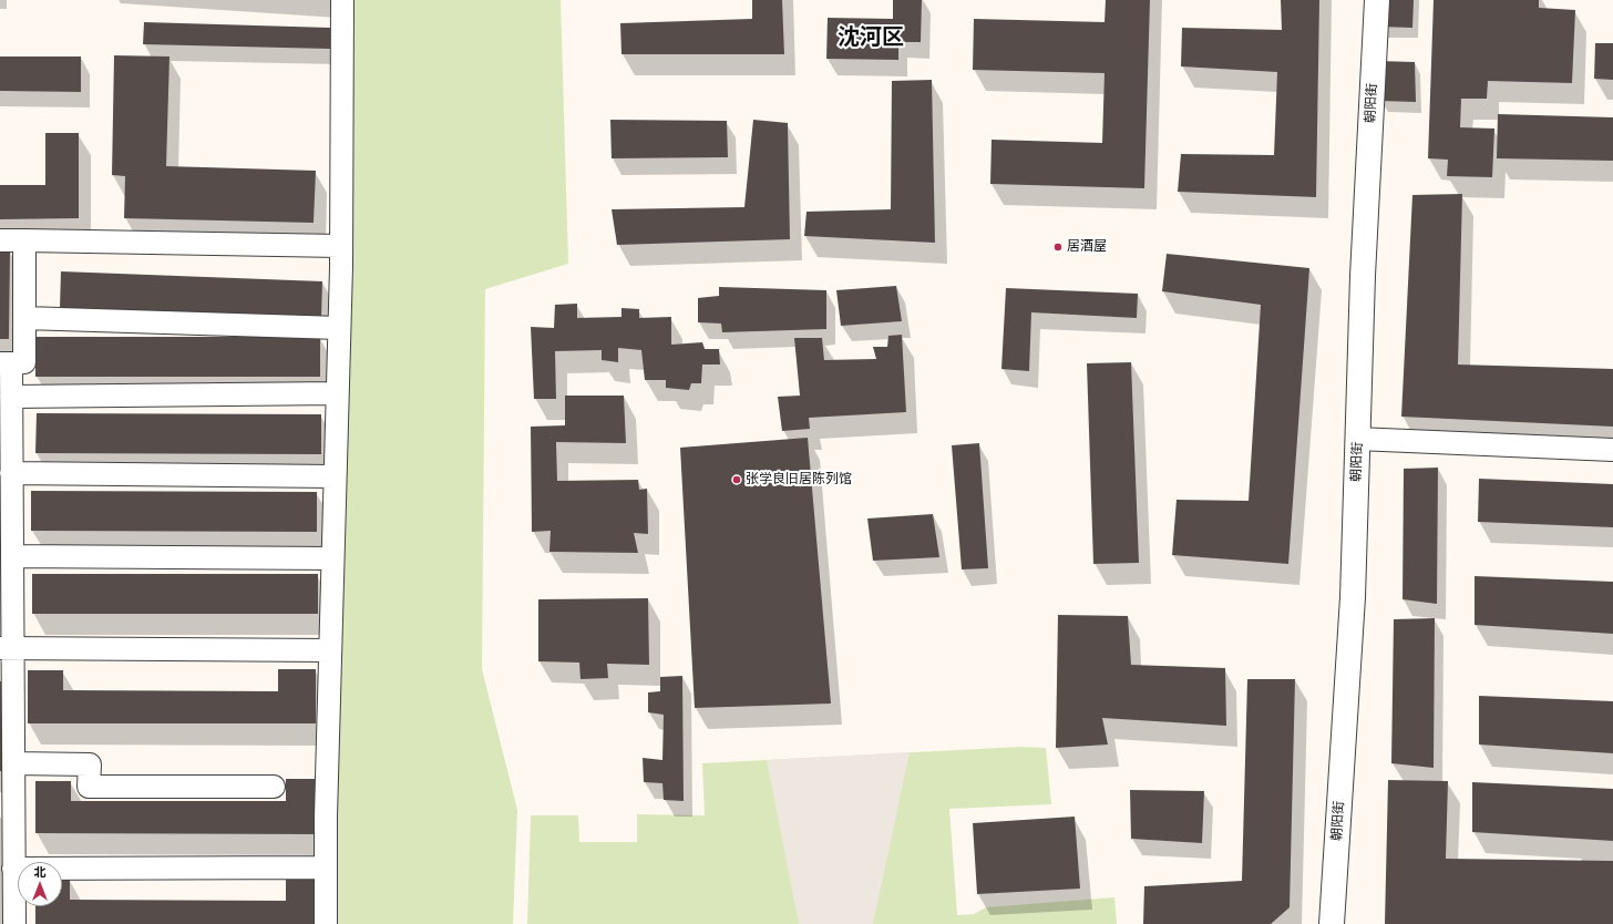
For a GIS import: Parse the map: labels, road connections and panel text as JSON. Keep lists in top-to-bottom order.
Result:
{
  "streets": {
    "street": ["朝阳街"]
  },
  "districts": ["沈河区"],
  "places": ["居酒屋", "张学良旧居陈列馆"],
  "north": "top"
}
